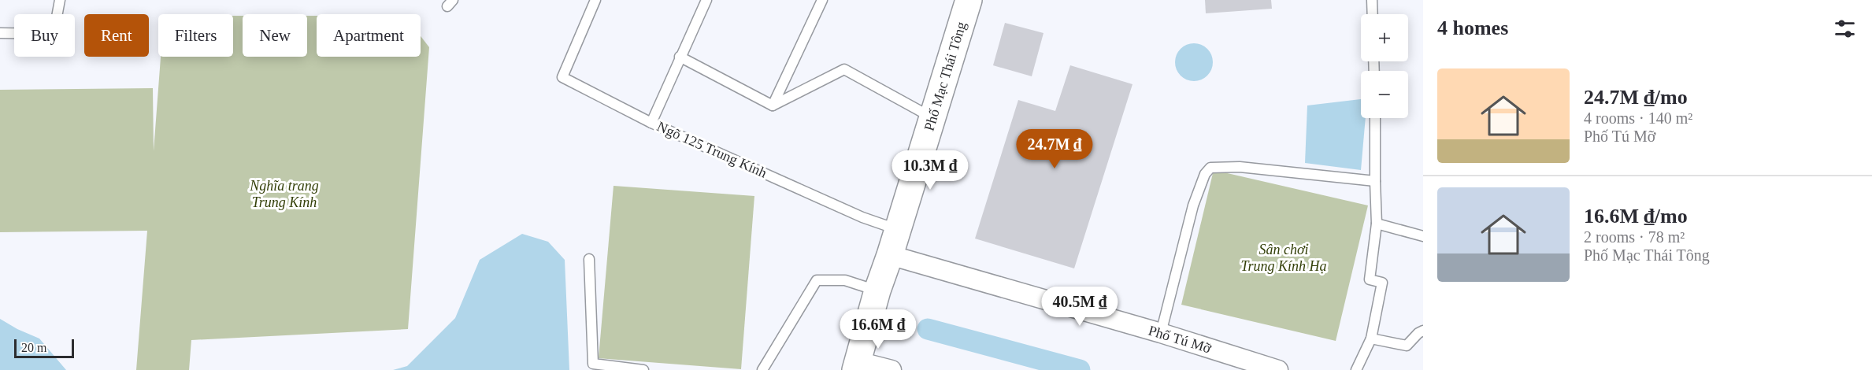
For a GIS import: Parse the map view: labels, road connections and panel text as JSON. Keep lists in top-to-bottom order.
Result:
{
  "streets": {
    "street": ["Phố Mạc Thái Tông", "Phố Tú Mỡ"],
    "lane": ["Ngõ 125 Trung Kính"]
  },
  "crossings": [
    ["Phố Mạc Thái Tông", "Ngõ 125 Trung Kính"],
    ["Phố Mạc Thái Tông", "Phố Tú Mỡ"]
  ],
  "parks": ["Nghĩa trang Trung Kính", "Sân chơi Trung Kính Hạ"],
  "scale_bar": "20 m",
  "page": {
    "heading": "4 homes",
    "map_buttons": ["+", "−"],
    "chip": [
      "Buy",
      "Rent",
      "Filters",
      "New",
      "Apartment"
    ],
    "list": [
      {
        "name": "24.7M ₫/mo",
        "note": "4 rooms · 140 m² · Phố Tú Mỡ"
      },
      {
        "name": "16.6M ₫/mo",
        "note": "2 rooms · 78 m² · Phố Mạc Thái Tông"
      }
    ],
    "price": [
      "24.7M ₫",
      "10.3M ₫",
      "40.5M ₫",
      "16.6M ₫"
    ],
    "scale": "20 m"
  }
}
